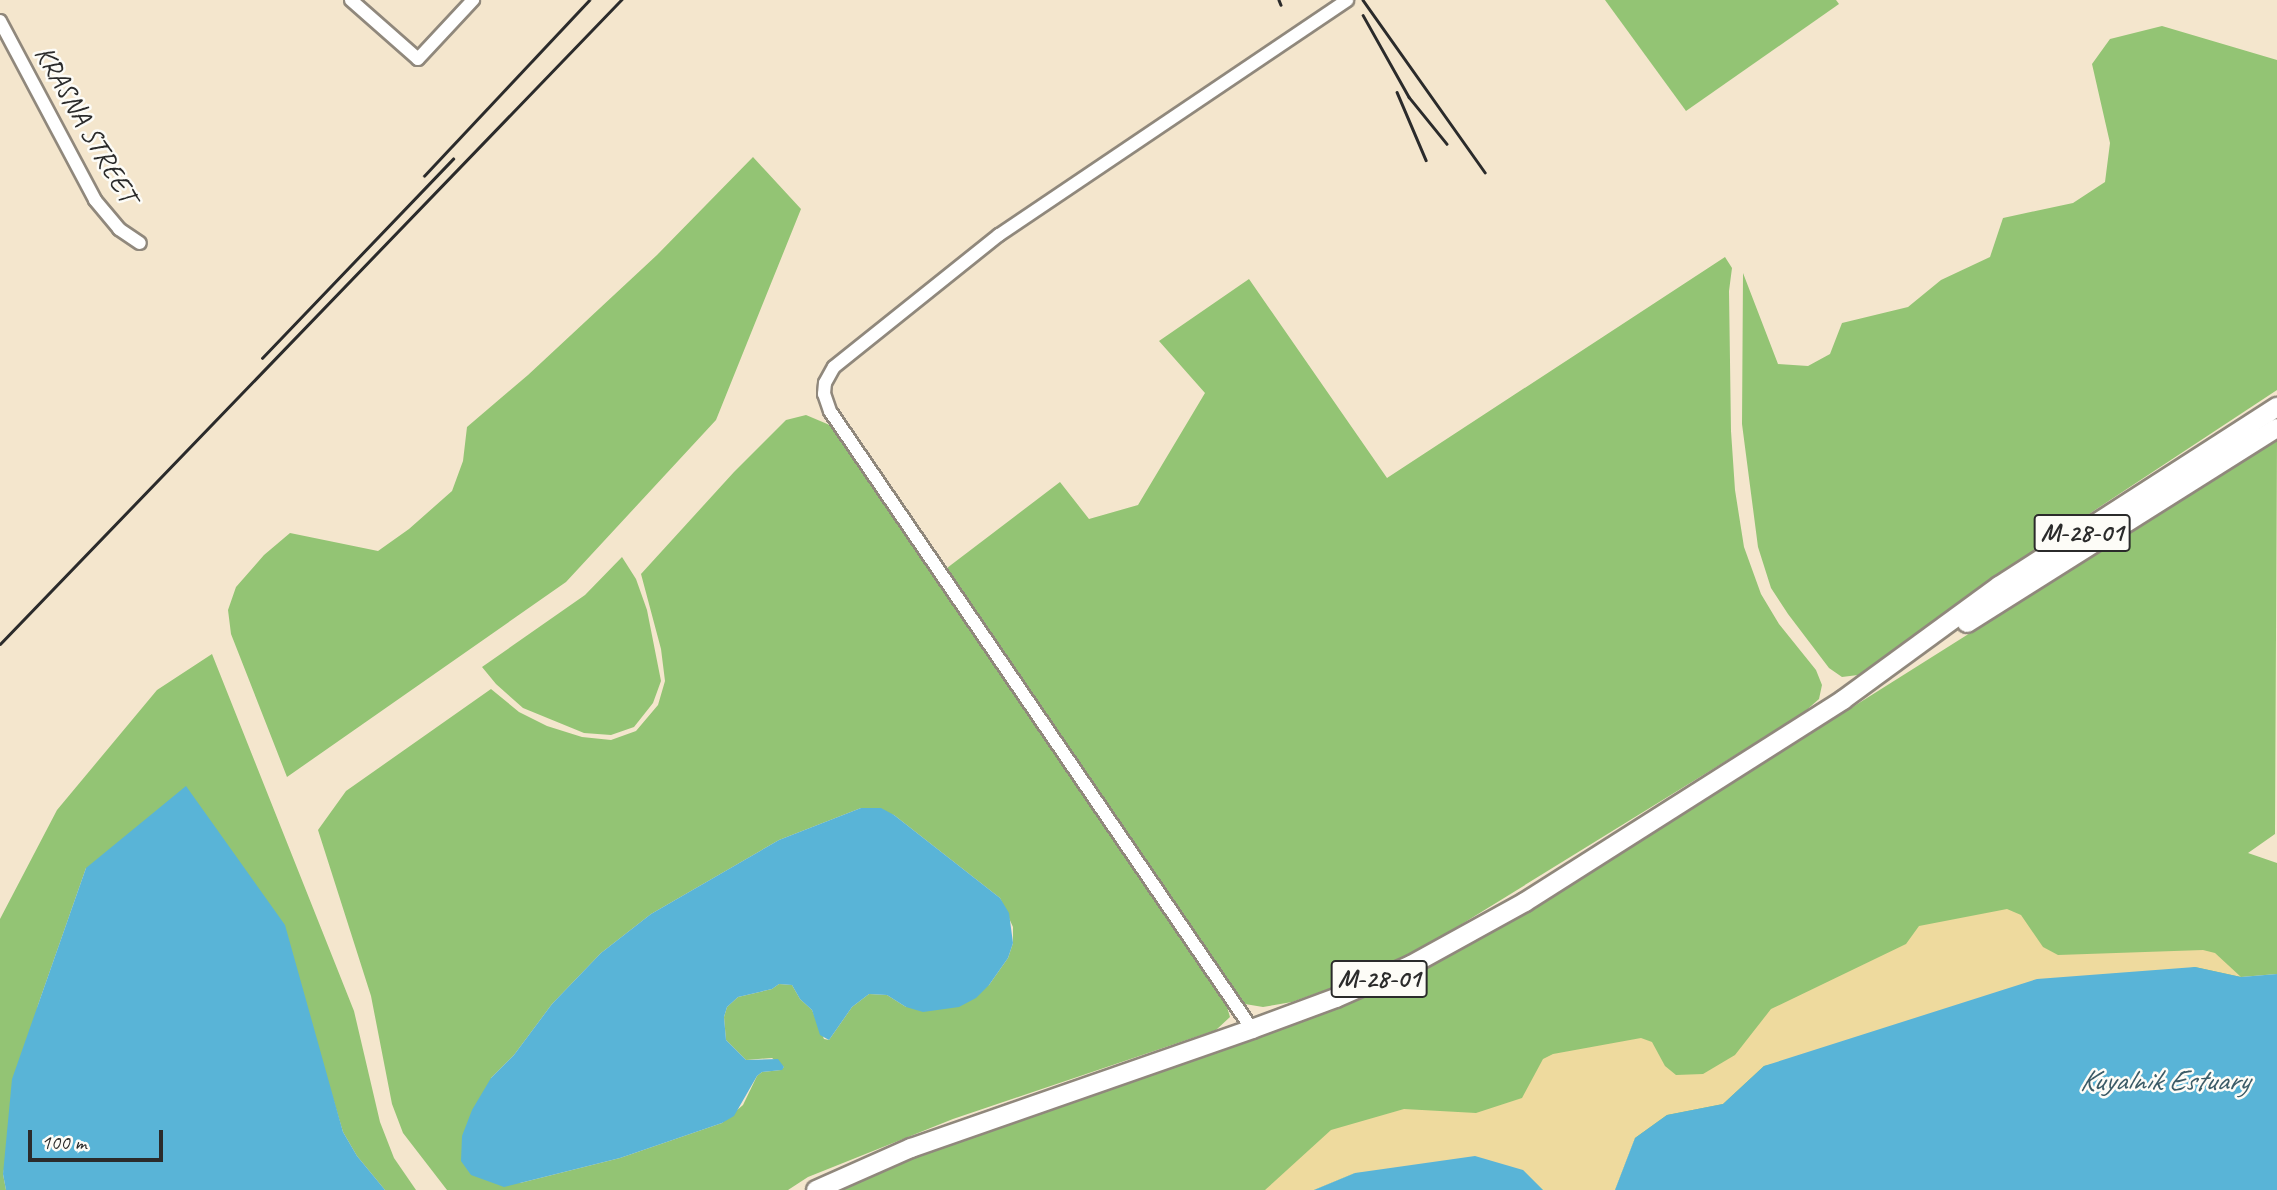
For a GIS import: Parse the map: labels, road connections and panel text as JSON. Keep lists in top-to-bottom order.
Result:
{
  "streets": {
    "highway": ["М-28-01"],
    "street": ["KRASNA STREET"]
  },
  "water": ["Kuyalnik Estuary"],
  "scale_bar": "100 m"
}
